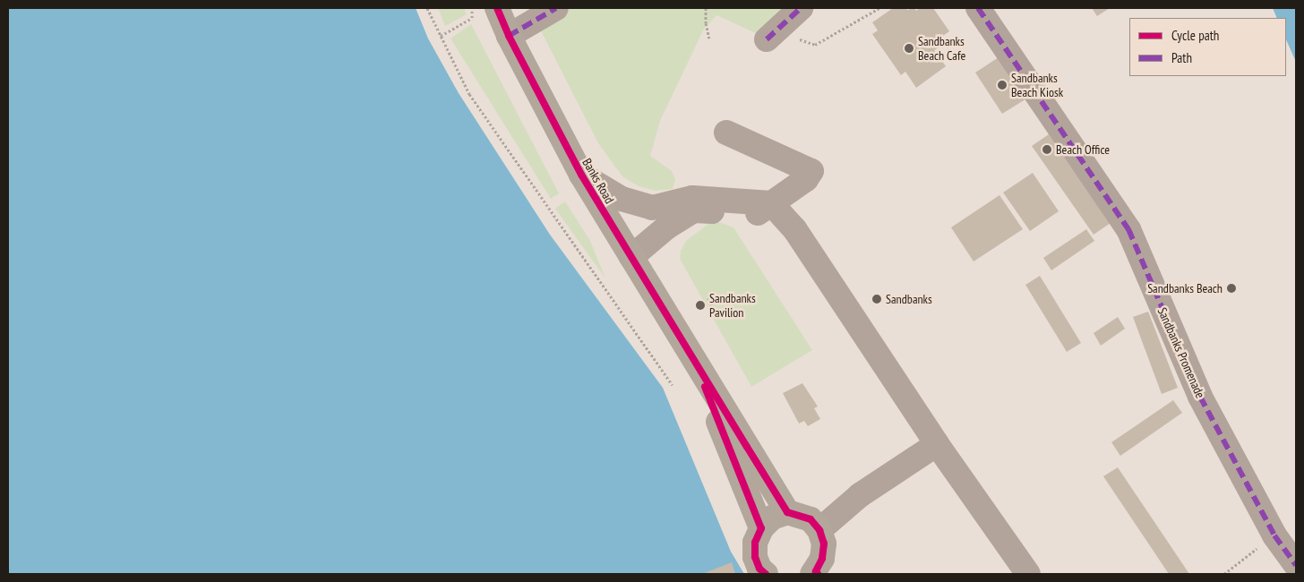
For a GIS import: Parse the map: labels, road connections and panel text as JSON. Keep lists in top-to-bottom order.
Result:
{
  "streets": {
    "main road": ["Banks Road"],
    "street": ["Sandbanks Promenade"]
  },
  "places": [
    "Sandbanks Beach Cafe",
    "Sandbanks Beach Kiosk",
    "Beach Office",
    "Sandbanks Beach",
    "Sandbanks",
    "Sandbanks Pavilion"
  ],
  "legend": ["Cycle path", "Path"]
}
